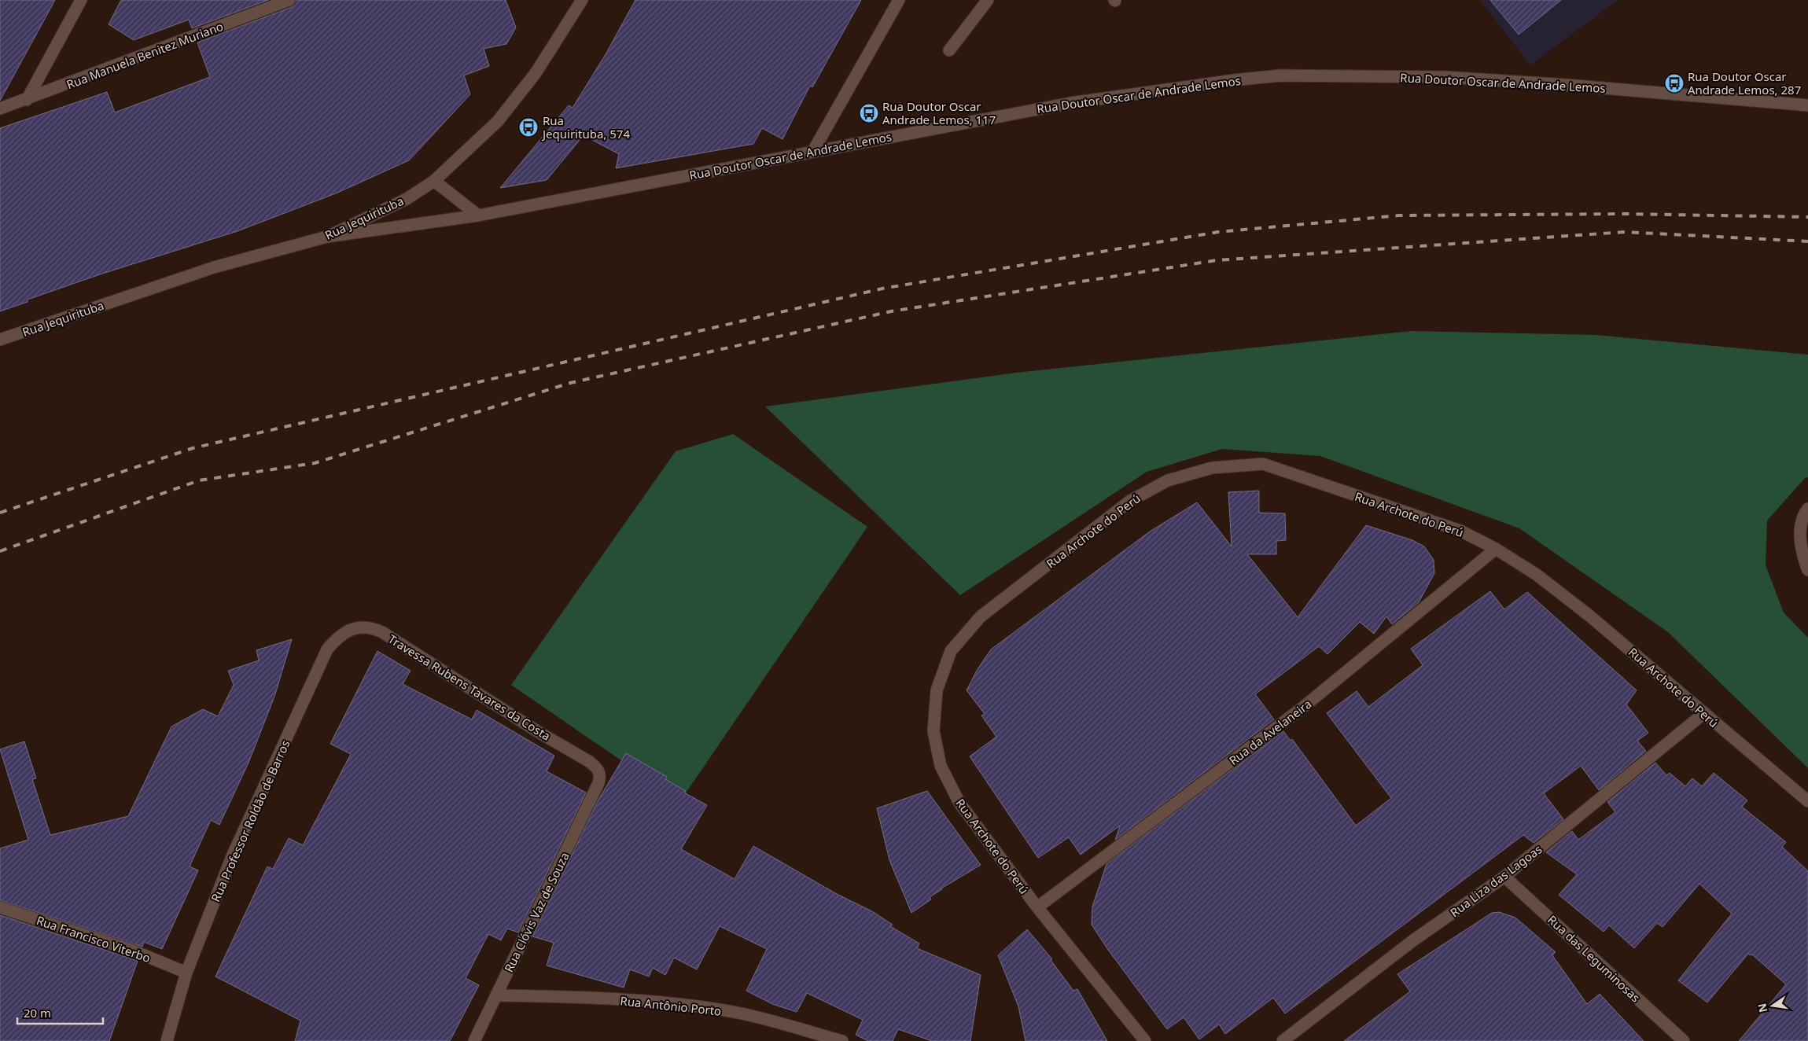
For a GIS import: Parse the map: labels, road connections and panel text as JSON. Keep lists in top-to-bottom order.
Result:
{
  "streets": {
    "street": [
      "Rua Manuela Benitez Muriano",
      "Rua Doutor Oscar de Andrade Lemos",
      "Rua Jequirituba",
      "Rua Archote do Perú",
      "Travessa Rubens Tavares da Costa",
      "Rua da Avelaneira",
      "Rua Professor Roldão de Barros",
      "Rua Liza das Lagoas",
      "Rua Clóvis Vaz de Souza",
      "Rua Francisco Viterbo",
      "Rua das Leguminosas",
      "Rua Antônio Porto"
    ]
  },
  "crossings": [
    ["Rua Doutor Oscar de Andrade Lemos", "Rua Jequirituba"],
    ["Rua Archote do Perú", "Rua da Avelaneira"],
    ["Rua Archote do Perú", "Rua Liza das Lagoas"],
    ["Travessa Rubens Tavares da Costa", "Rua Professor Roldão de Barros"],
    ["Travessa Rubens Tavares da Costa", "Rua Clóvis Vaz de Souza"],
    ["Rua Professor Roldão de Barros", "Rua Francisco Viterbo"],
    ["Rua Liza das Lagoas", "Rua das Leguminosas"],
    ["Rua Clóvis Vaz de Souza", "Rua Antônio Porto"]
  ],
  "places": {
    "bus stop": ["Rua Doutor Oscar Andrade Lemos, 287", "Rua Doutor Oscar Andrade Lemos, 117", "Rua Jequirituba, 574"]
  },
  "scale_bar": "20 m",
  "north": "left"
}
